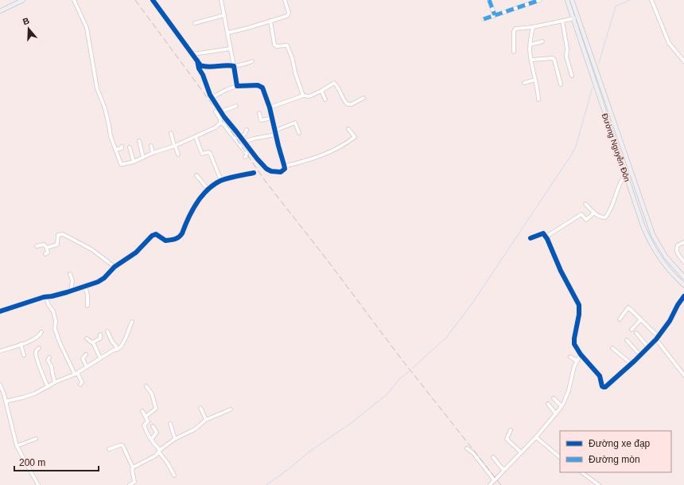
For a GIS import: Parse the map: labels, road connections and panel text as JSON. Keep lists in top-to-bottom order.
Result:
{
  "streets": {
    "main road": ["Đường Nguyễn Đôn"]
  },
  "legend": ["Đường xe đạp", "Đường mòn"],
  "scale_bar": "200 m",
  "north": "top"
}
